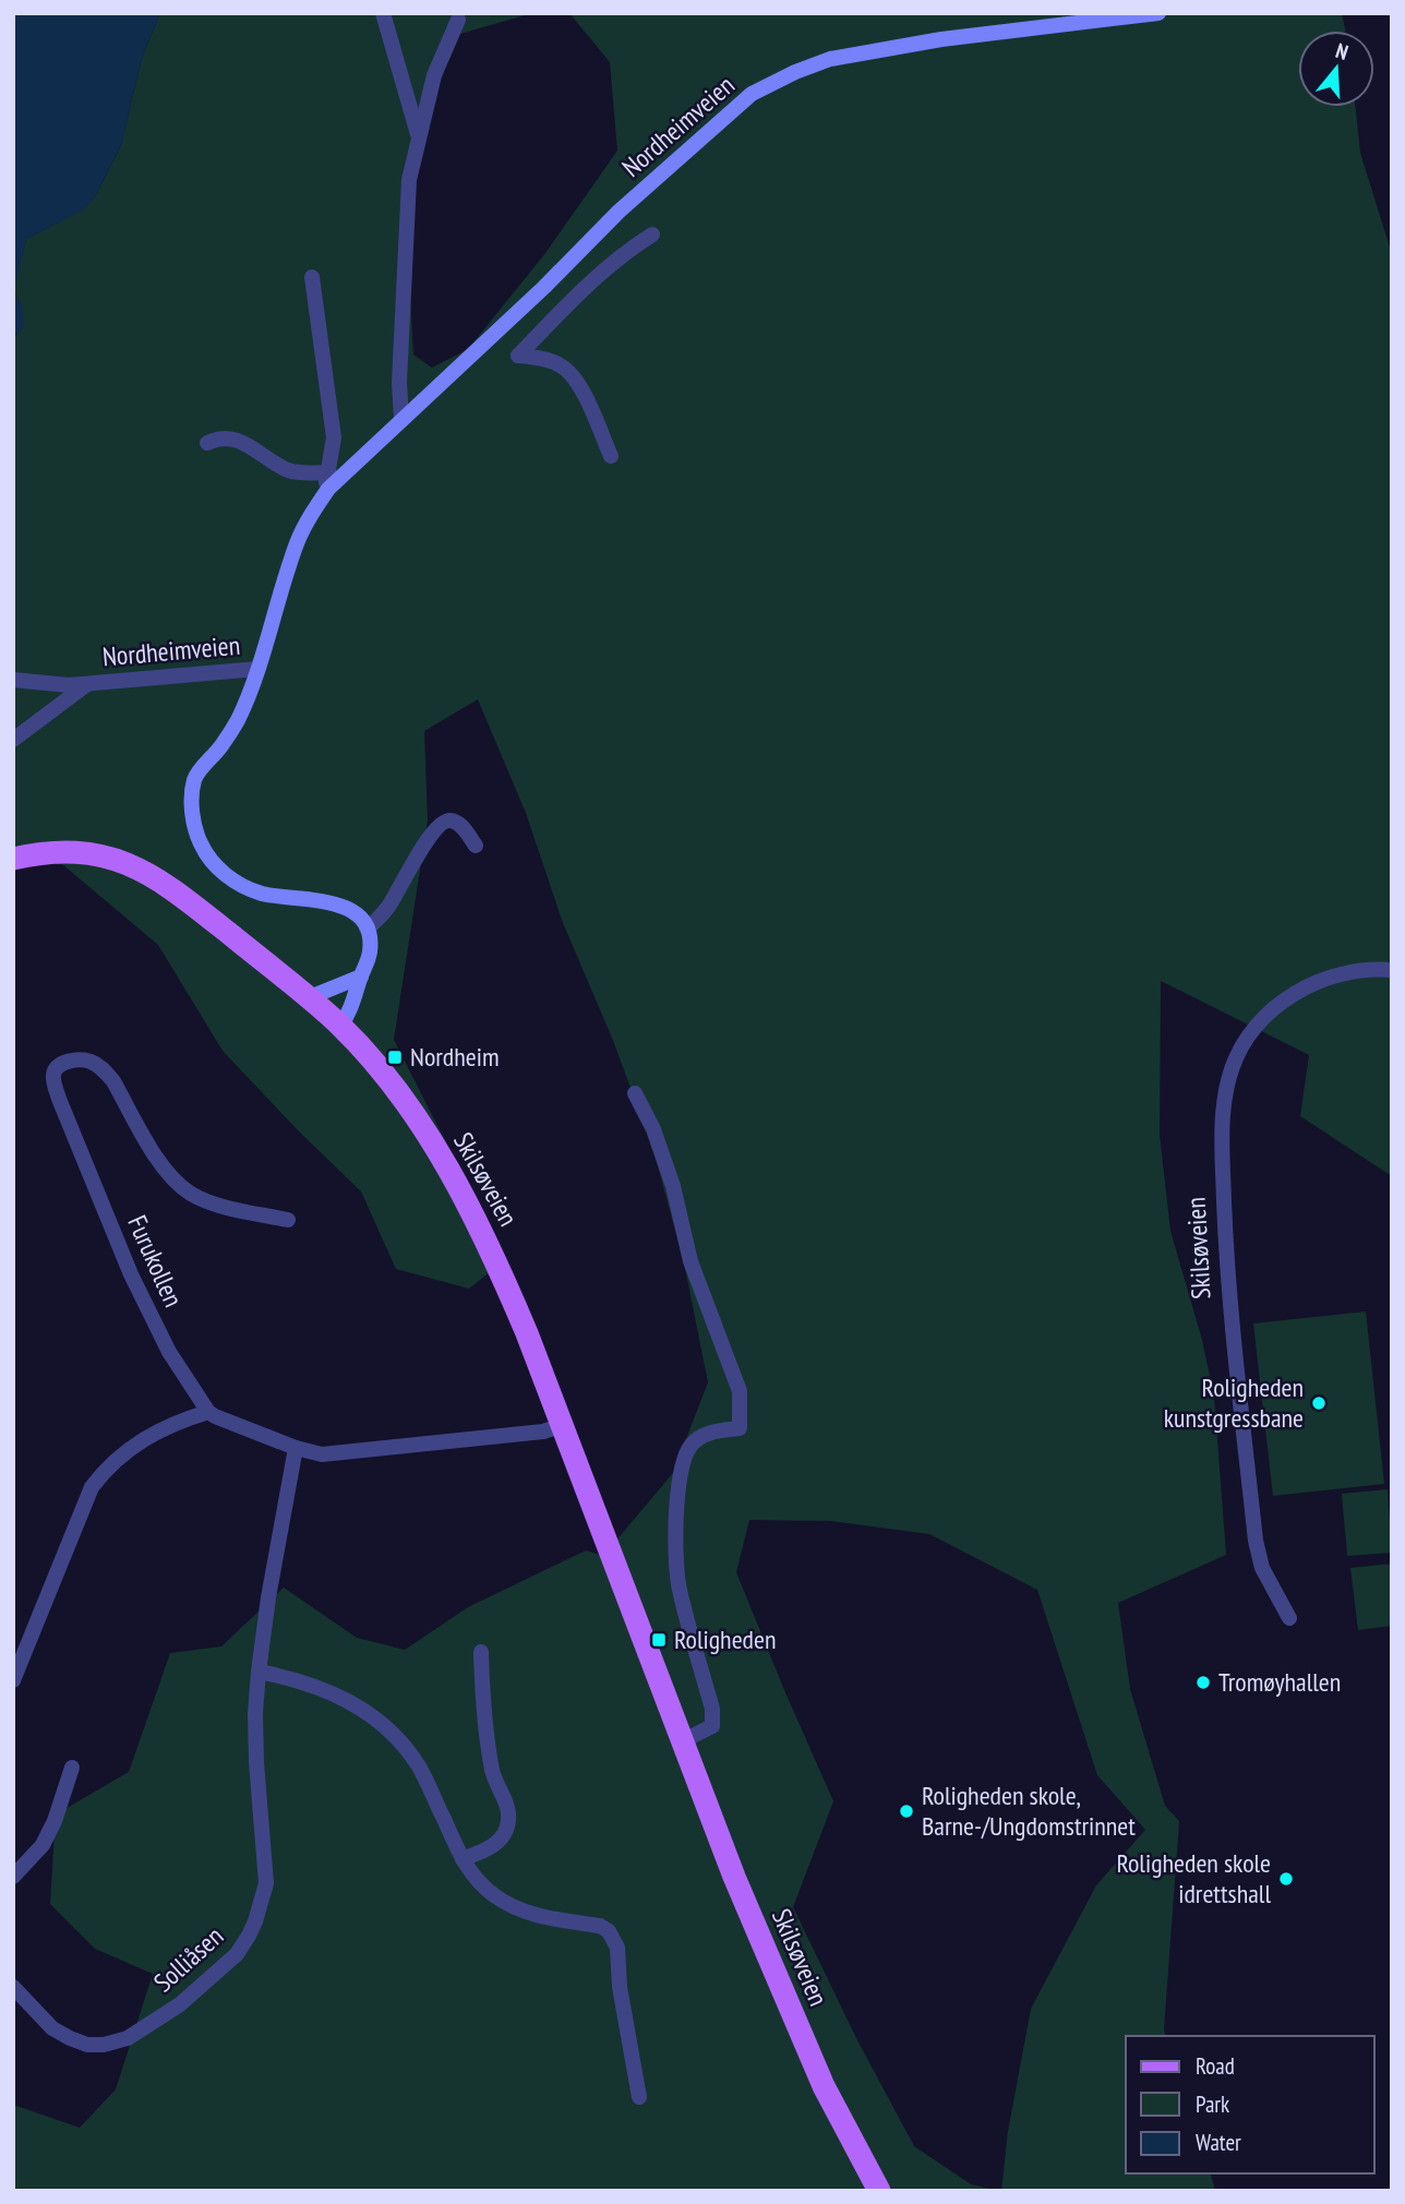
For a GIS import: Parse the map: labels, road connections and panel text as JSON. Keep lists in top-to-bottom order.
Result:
{
  "streets": {
    "main road": ["Nordheimveien", "Skilsøveien"],
    "street": ["Furukollen", "Solliåsen"]
  },
  "places": {
    "transit": ["Nordheim", "Roligheden"],
    "other": [
      "Roligheden kunstgressbane",
      "Tromøyhallen",
      "Roligheden skole, Barne-/Ungdomstrinnet",
      "Roligheden skole idrettshall"
    ]
  },
  "legend": ["Road", "Park", "Water"],
  "north": "top"
}
